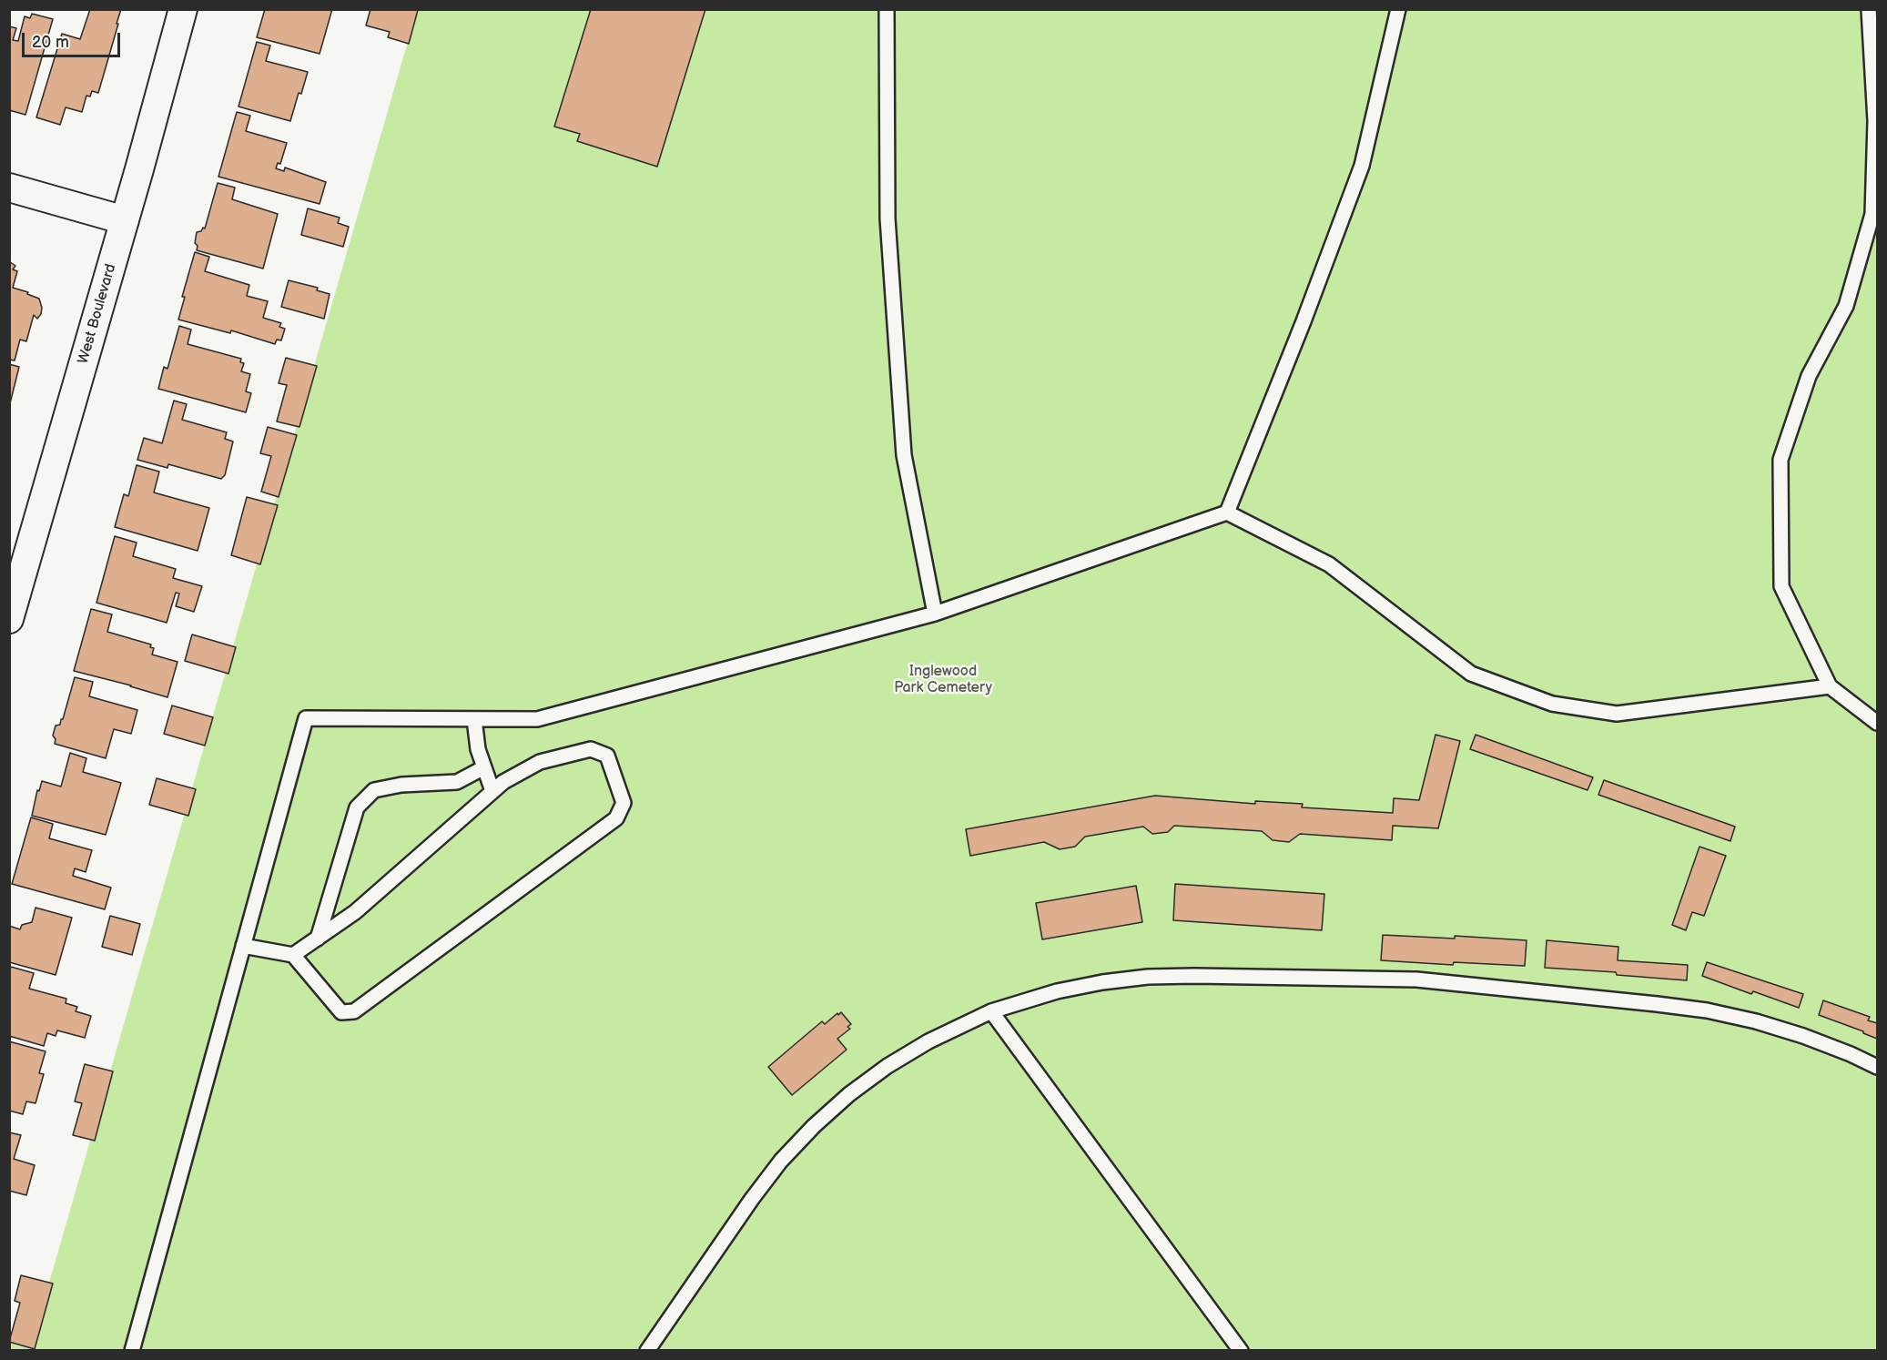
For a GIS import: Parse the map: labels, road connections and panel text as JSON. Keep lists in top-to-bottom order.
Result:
{
  "streets": {
    "street": ["West Boulevard"]
  },
  "parks": ["Inglewood Park Cemetery"],
  "scale_bar": "20 m"
}
